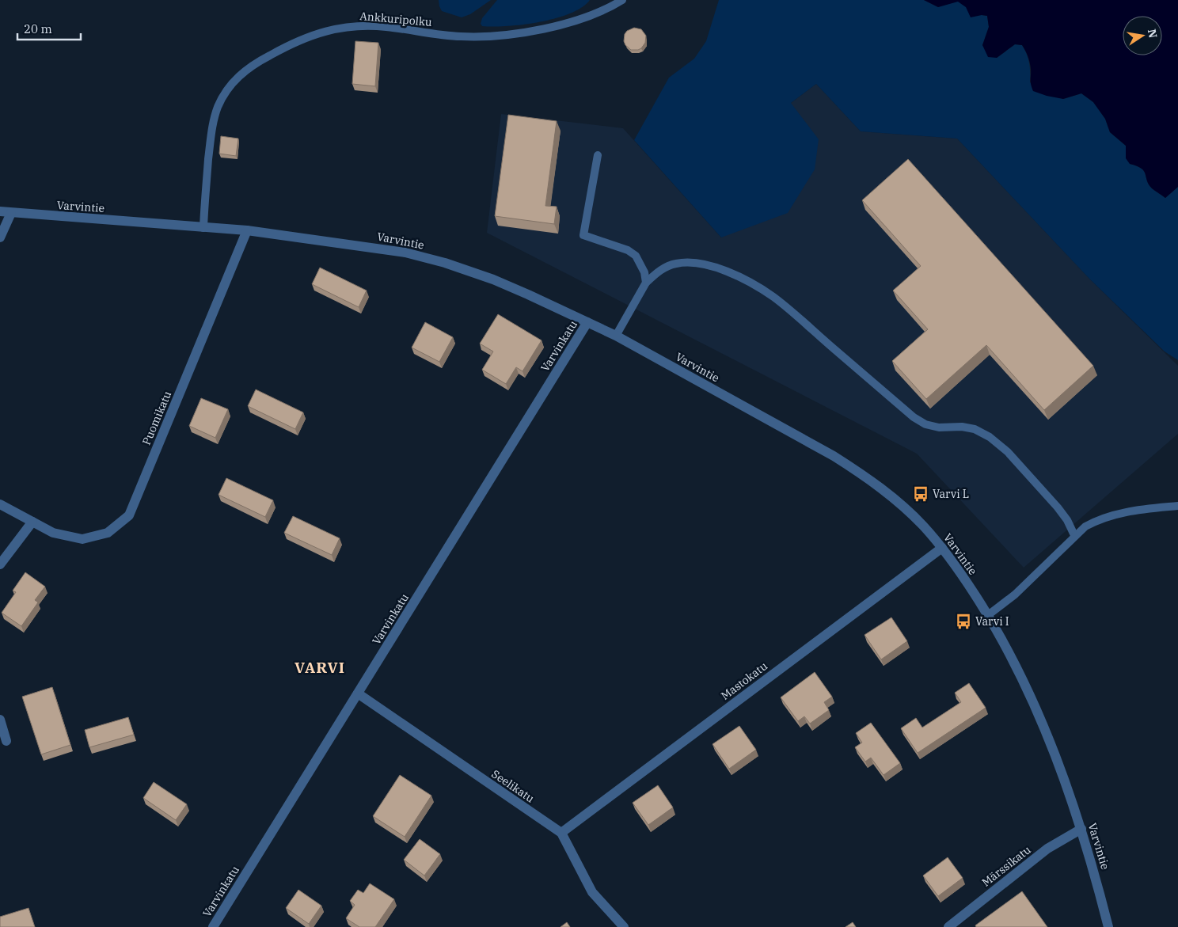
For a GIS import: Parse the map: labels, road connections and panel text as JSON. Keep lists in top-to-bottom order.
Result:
{
  "streets": {
    "street": [
      "Varvintie",
      "Varvinkatu",
      "Puomikatu",
      "Mastokatu",
      "Seelikatu",
      "Märssikatu"
    ],
    "lane": ["Ankkuripolku"]
  },
  "crossings": [
    ["Ankkuripolku", "Varvintie"],
    ["Varvintie", "Varvinkatu"],
    ["Varvintie", "Puomikatu"],
    ["Varvintie", "Mastokatu"],
    ["Varvintie", "Märssikatu"],
    ["Varvinkatu", "Seelikatu"],
    ["Mastokatu", "Seelikatu"]
  ],
  "districts": ["VARVI"],
  "places": {
    "bus stop": ["Varvi L", "Varvi I"]
  },
  "scale_bar": "20 m",
  "north": "right"
}
